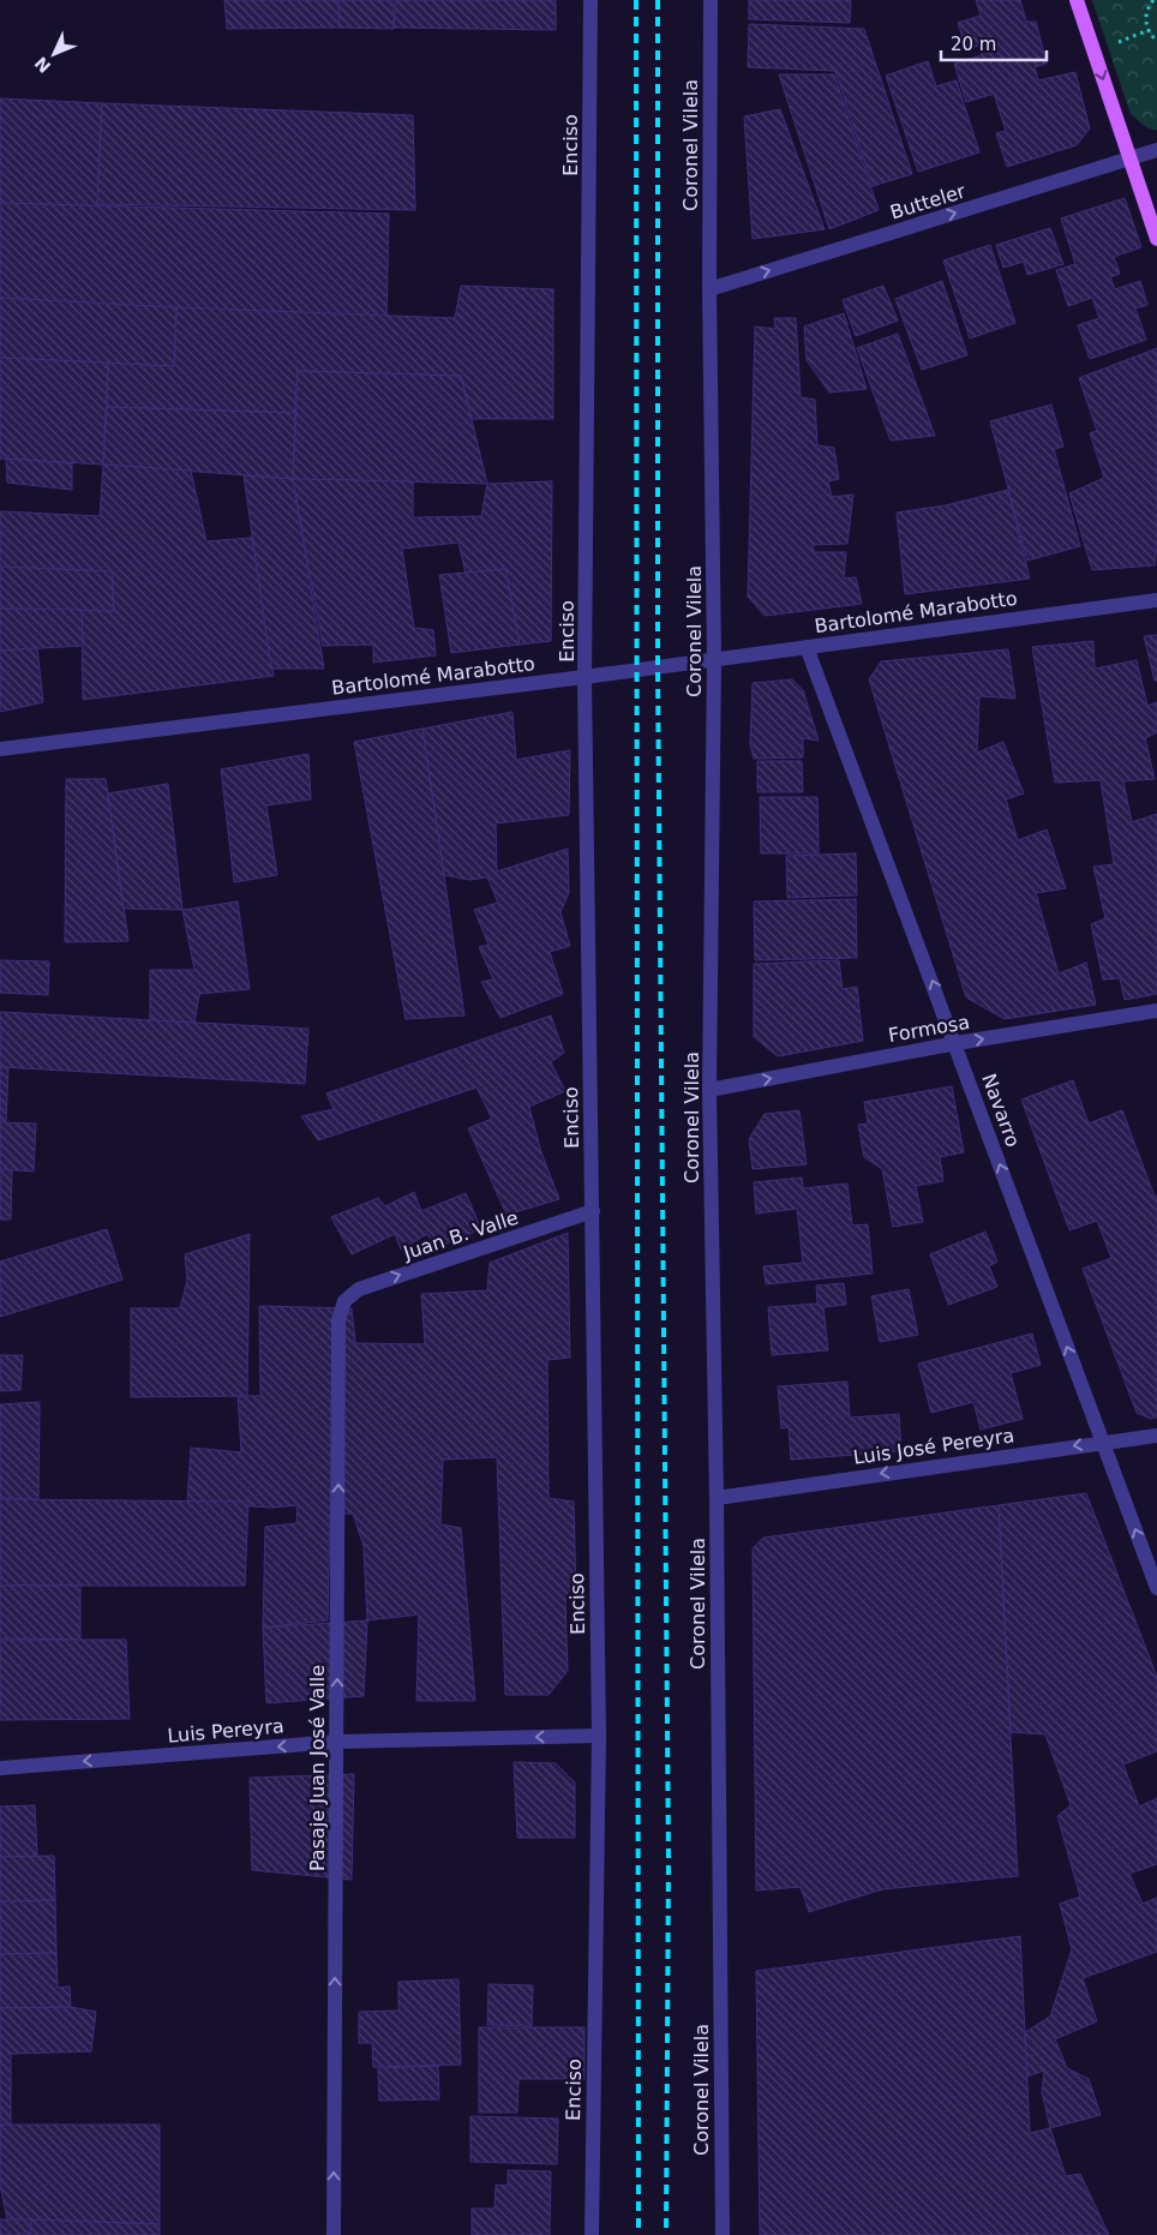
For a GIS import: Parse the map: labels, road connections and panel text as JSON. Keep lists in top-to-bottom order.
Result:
{
  "streets": {
    "street": [
      "Enciso",
      "Coronel Vilela",
      "Butteler",
      "Bartolomé Marabotto",
      "Formosa",
      "Navarro",
      "Juan B. Valle",
      "Luis José Pereyra",
      "Luis Pereyra",
      "Pasaje Juan José Valle"
    ]
  },
  "crossings": [
    ["Enciso", "Bartolomé Marabotto"],
    ["Enciso", "Juan B. Valle"],
    ["Enciso", "Luis Pereyra"],
    ["Coronel Vilela", "Butteler"],
    ["Coronel Vilela", "Bartolomé Marabotto"],
    ["Coronel Vilela", "Formosa"],
    ["Coronel Vilela", "Luis José Pereyra"],
    ["Bartolomé Marabotto", "Navarro"],
    ["Formosa", "Navarro"],
    ["Navarro", "Luis José Pereyra"],
    ["Juan B. Valle", "Pasaje Juan José Valle"],
    ["Luis Pereyra", "Pasaje Juan José Valle"]
  ],
  "one_way": [
    "Butteler",
    "Formosa",
    "Navarro",
    "Juan B. Valle",
    "Luis José Pereyra",
    "Luis Pereyra",
    "Pasaje Juan José Valle"
  ],
  "scale_bar": "20 m",
  "north": "bottom left"
}
